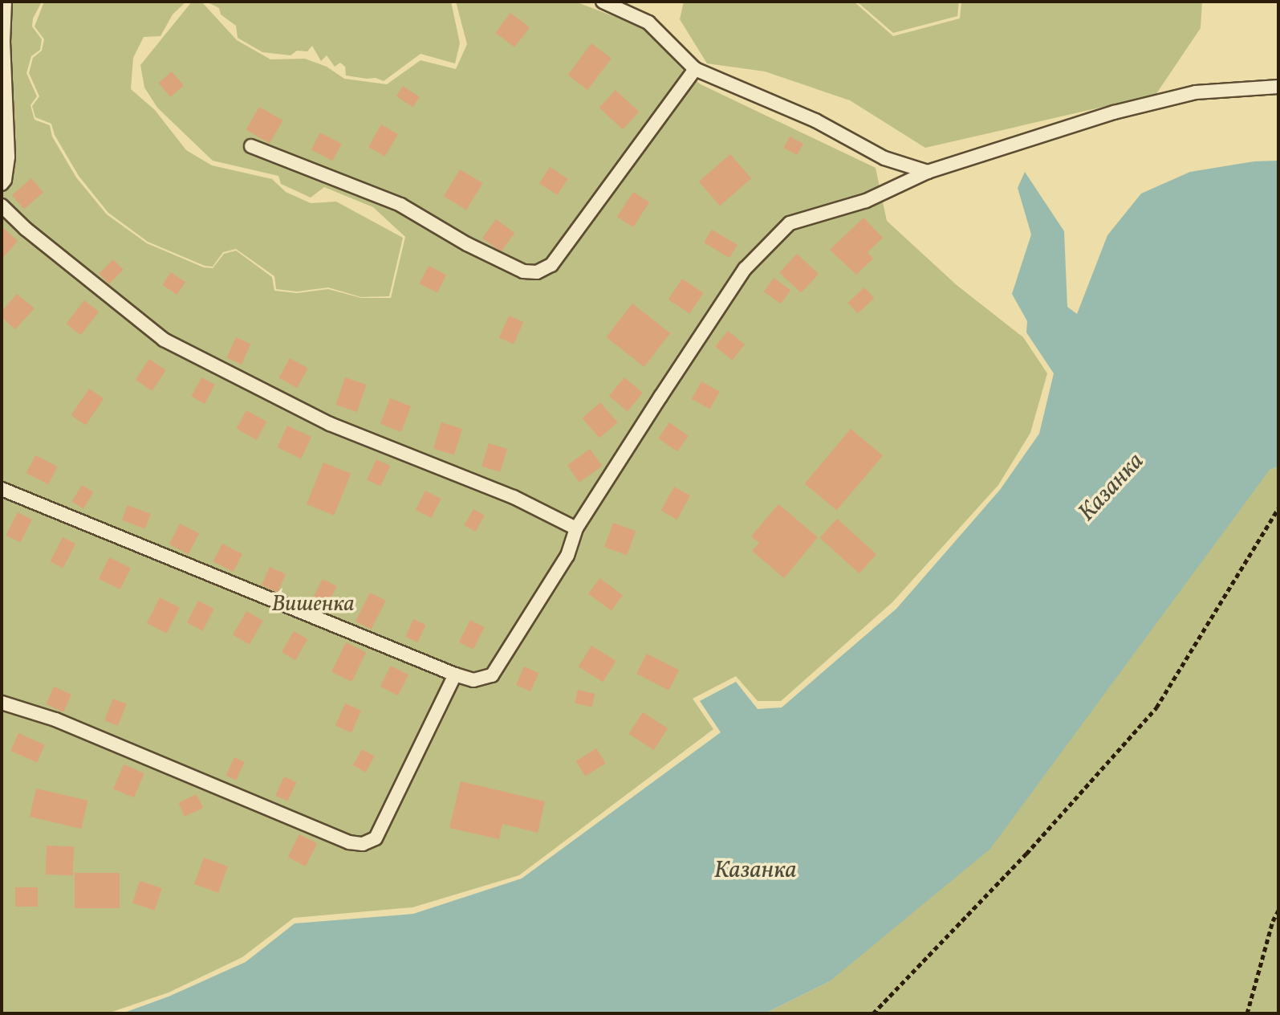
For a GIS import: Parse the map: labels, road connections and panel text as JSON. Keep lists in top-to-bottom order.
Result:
{
  "water": ["Казанка"],
  "parks": ["Вишенка"]
}
